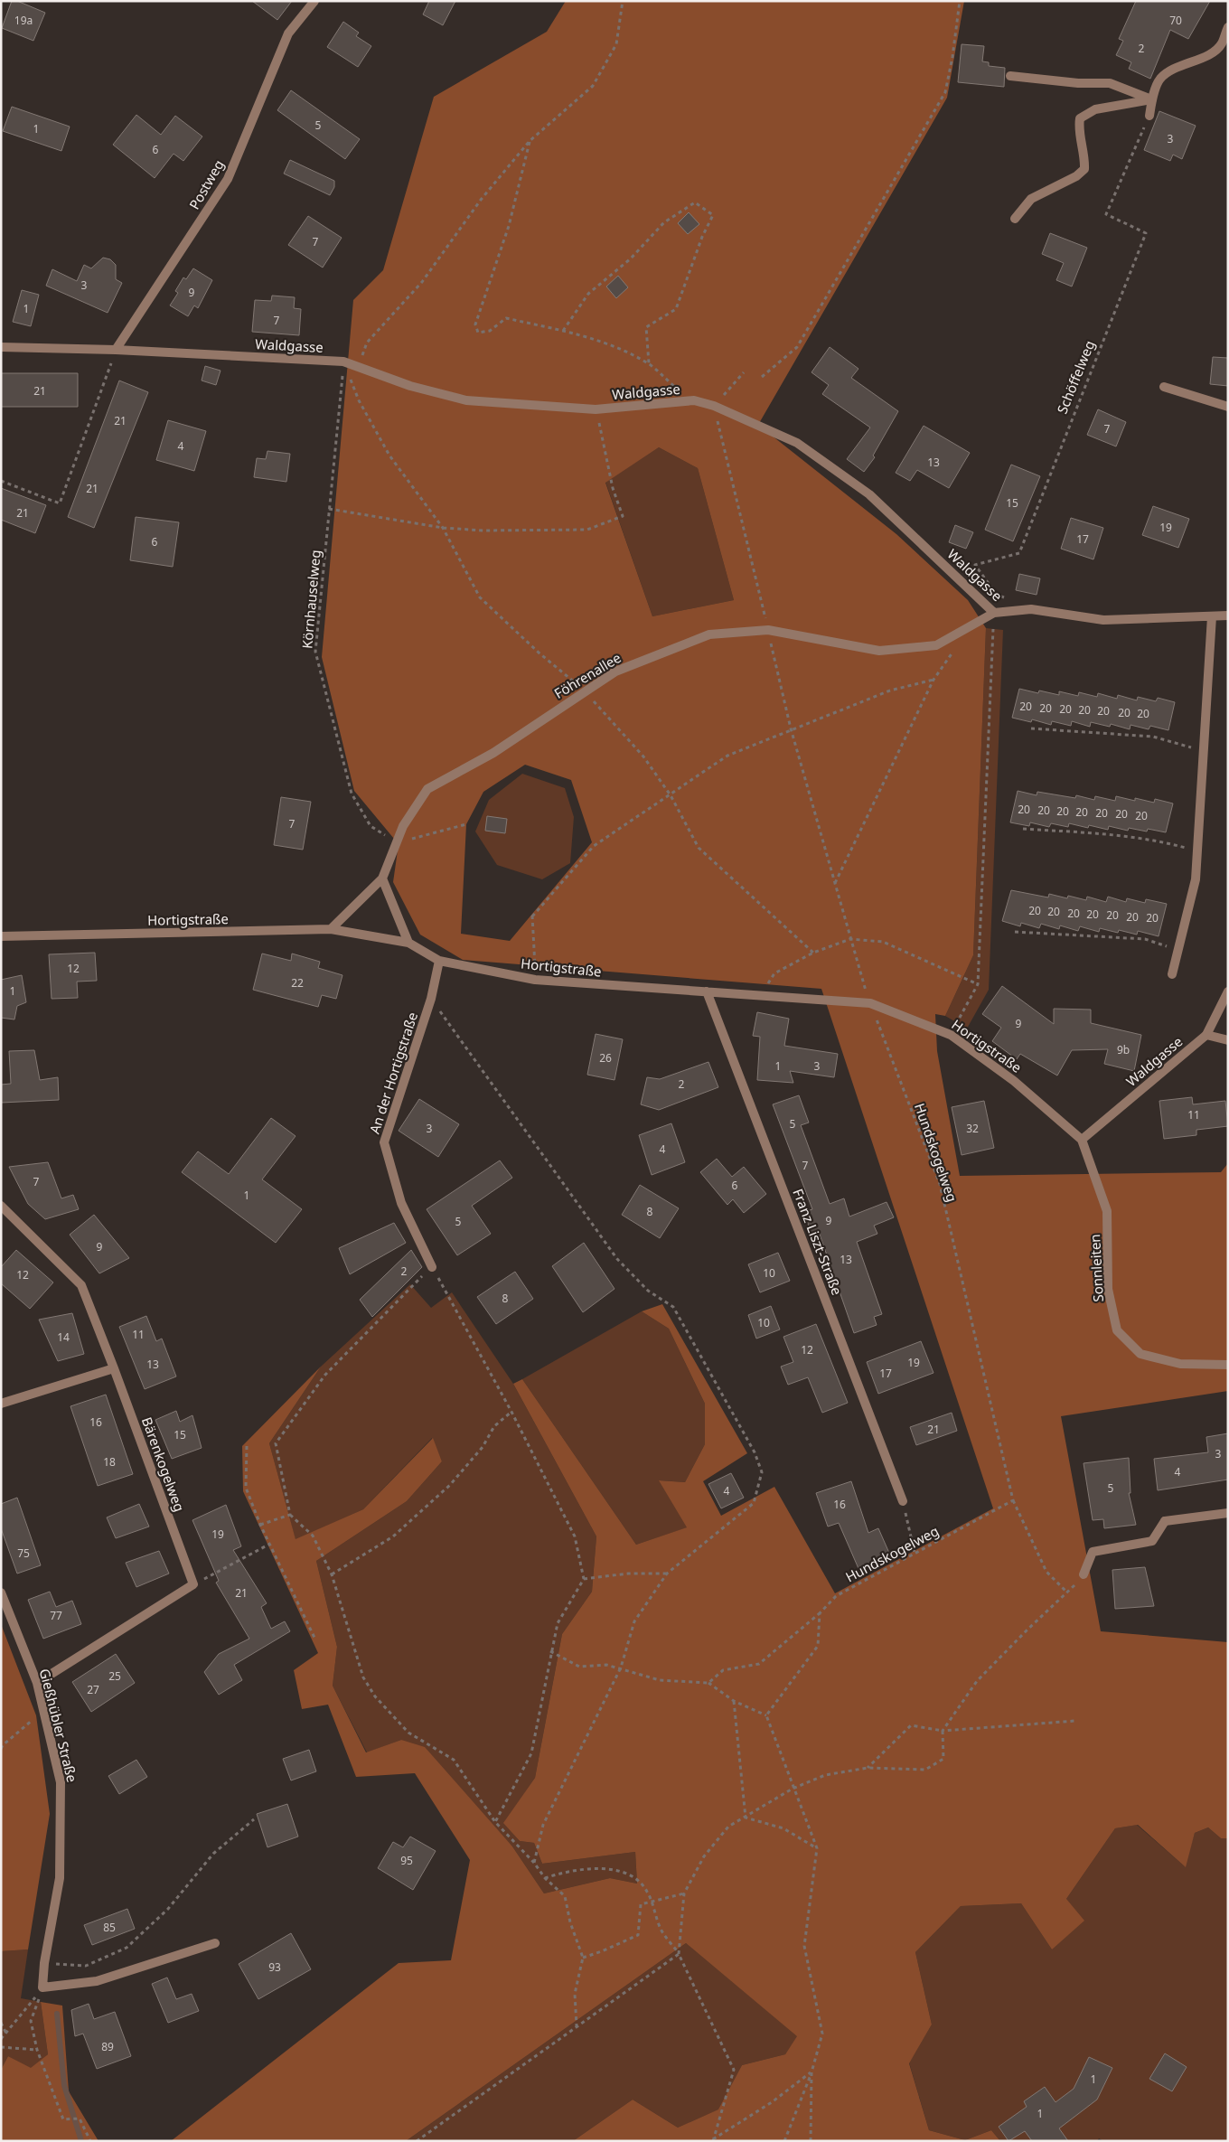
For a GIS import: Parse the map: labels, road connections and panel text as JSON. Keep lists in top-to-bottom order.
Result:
{
  "streets": {
    "street": [
      "Postweg",
      "Waldgasse",
      "Föhrenallee",
      "Hortigstraße",
      "An der Hortigstraße",
      "Franz Liszt-Straße",
      "Sonnleiten",
      "Bärenkogelweg",
      "Gießhübler Straße"
    ],
    "path": ["Schöffelweg", "Körnhauselweg", "Hundskogelweg"]
  },
  "crossings": [
    ["Postweg", "Waldgasse"],
    ["Waldgasse", "Schöffelweg"],
    ["Waldgasse", "Körnhauselweg"],
    ["Waldgasse", "Föhrenallee"],
    ["Waldgasse", "Hortigstraße"],
    ["Waldgasse", "Hundskogelweg"],
    ["Waldgasse", "Sonnleiten"],
    ["Körnhauselweg", "Föhrenallee"],
    ["Föhrenallee", "Hortigstraße"],
    ["Föhrenallee", "Hundskogelweg"],
    ["Hortigstraße", "An der Hortigstraße"],
    ["Hortigstraße", "Hundskogelweg"],
    ["Hortigstraße", "Franz Liszt-Straße"],
    ["Hortigstraße", "Sonnleiten"]
  ],
  "house_numbers": [
    "19a",
    "70",
    "2",
    "5",
    "1",
    "3",
    "6",
    "7",
    "3",
    "9",
    "1",
    "7",
    "21",
    "21",
    "7",
    "4",
    "13",
    "21",
    "15",
    "21",
    "19",
    "17",
    "6",
    "20",
    "20",
    "20",
    "20",
    "20",
    "20",
    "20",
    "20",
    "20",
    "20",
    "20",
    "20",
    "20",
    "20",
    "7",
    "20",
    "20",
    "20",
    "20",
    "20",
    "20",
    "20",
    "12",
    "22",
    "1",
    "9",
    "9b",
    "26",
    "1",
    "3",
    "2",
    "11",
    "5",
    "3",
    "32",
    "4",
    "7",
    "7",
    "6",
    "1",
    "8",
    "9",
    "5",
    "9",
    "13",
    "2",
    "10",
    "12",
    "8",
    "10",
    "11",
    "14",
    "12",
    "19",
    "13",
    "17",
    "16",
    "21",
    "15",
    "3",
    "18",
    "4",
    "5",
    "4",
    "16",
    "19",
    "75",
    "21",
    "77",
    "25",
    "27",
    "95",
    "85",
    "93",
    "89",
    "1",
    "1"
  ]
}
